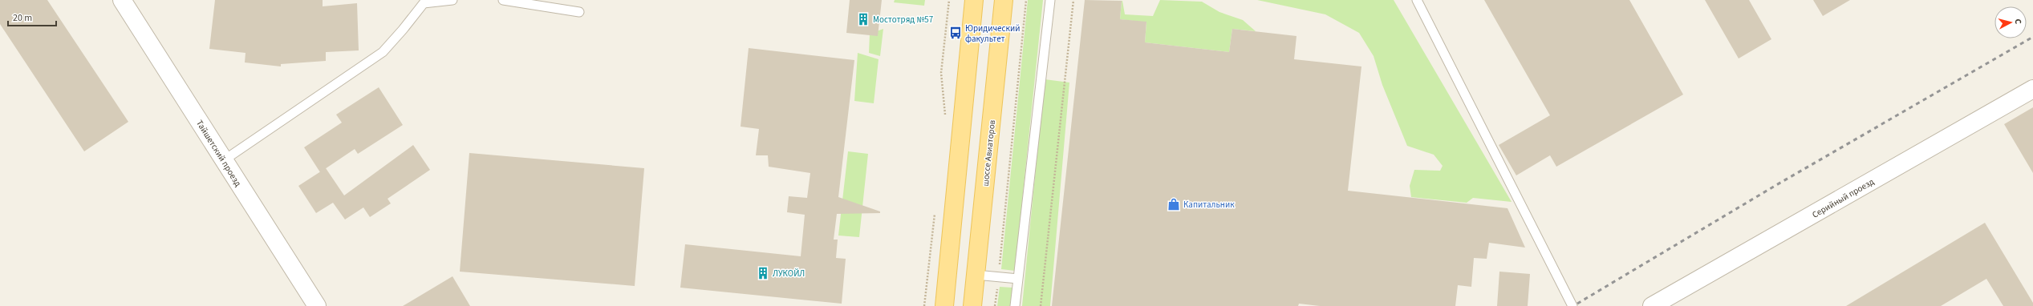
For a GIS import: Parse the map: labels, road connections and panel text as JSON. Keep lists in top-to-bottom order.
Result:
{
  "streets": {
    "main road": ["шоссе Авиаторов"],
    "street": ["Тайшетский проезд", "Серийный проезд"]
  },
  "places": {
    "building": ["Мостотряд №57", "ЛУКОЙЛ"],
    "bus stop": ["Юридический факультет"],
    "shop": ["Капитальник"]
  },
  "scale_bar": "20 m",
  "north": "right"
}
